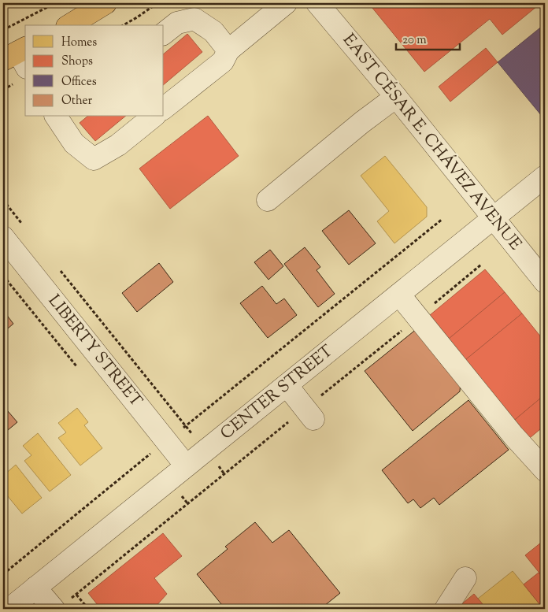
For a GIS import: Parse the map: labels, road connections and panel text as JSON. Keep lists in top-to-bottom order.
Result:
{
  "streets": {
    "street": ["EAST CÉSAR E. CHÁVEZ AVENUE", "LIBERTY STREET", "CENTER STREET"]
  },
  "crossings": [
    ["EAST CÉSAR E. CHÁVEZ AVENUE", "CENTER STREET"],
    ["LIBERTY STREET", "CENTER STREET"]
  ],
  "legend": [
    "Homes",
    "Shops",
    "Offices",
    "Other"
  ],
  "scale_bar": "20 m"
}
